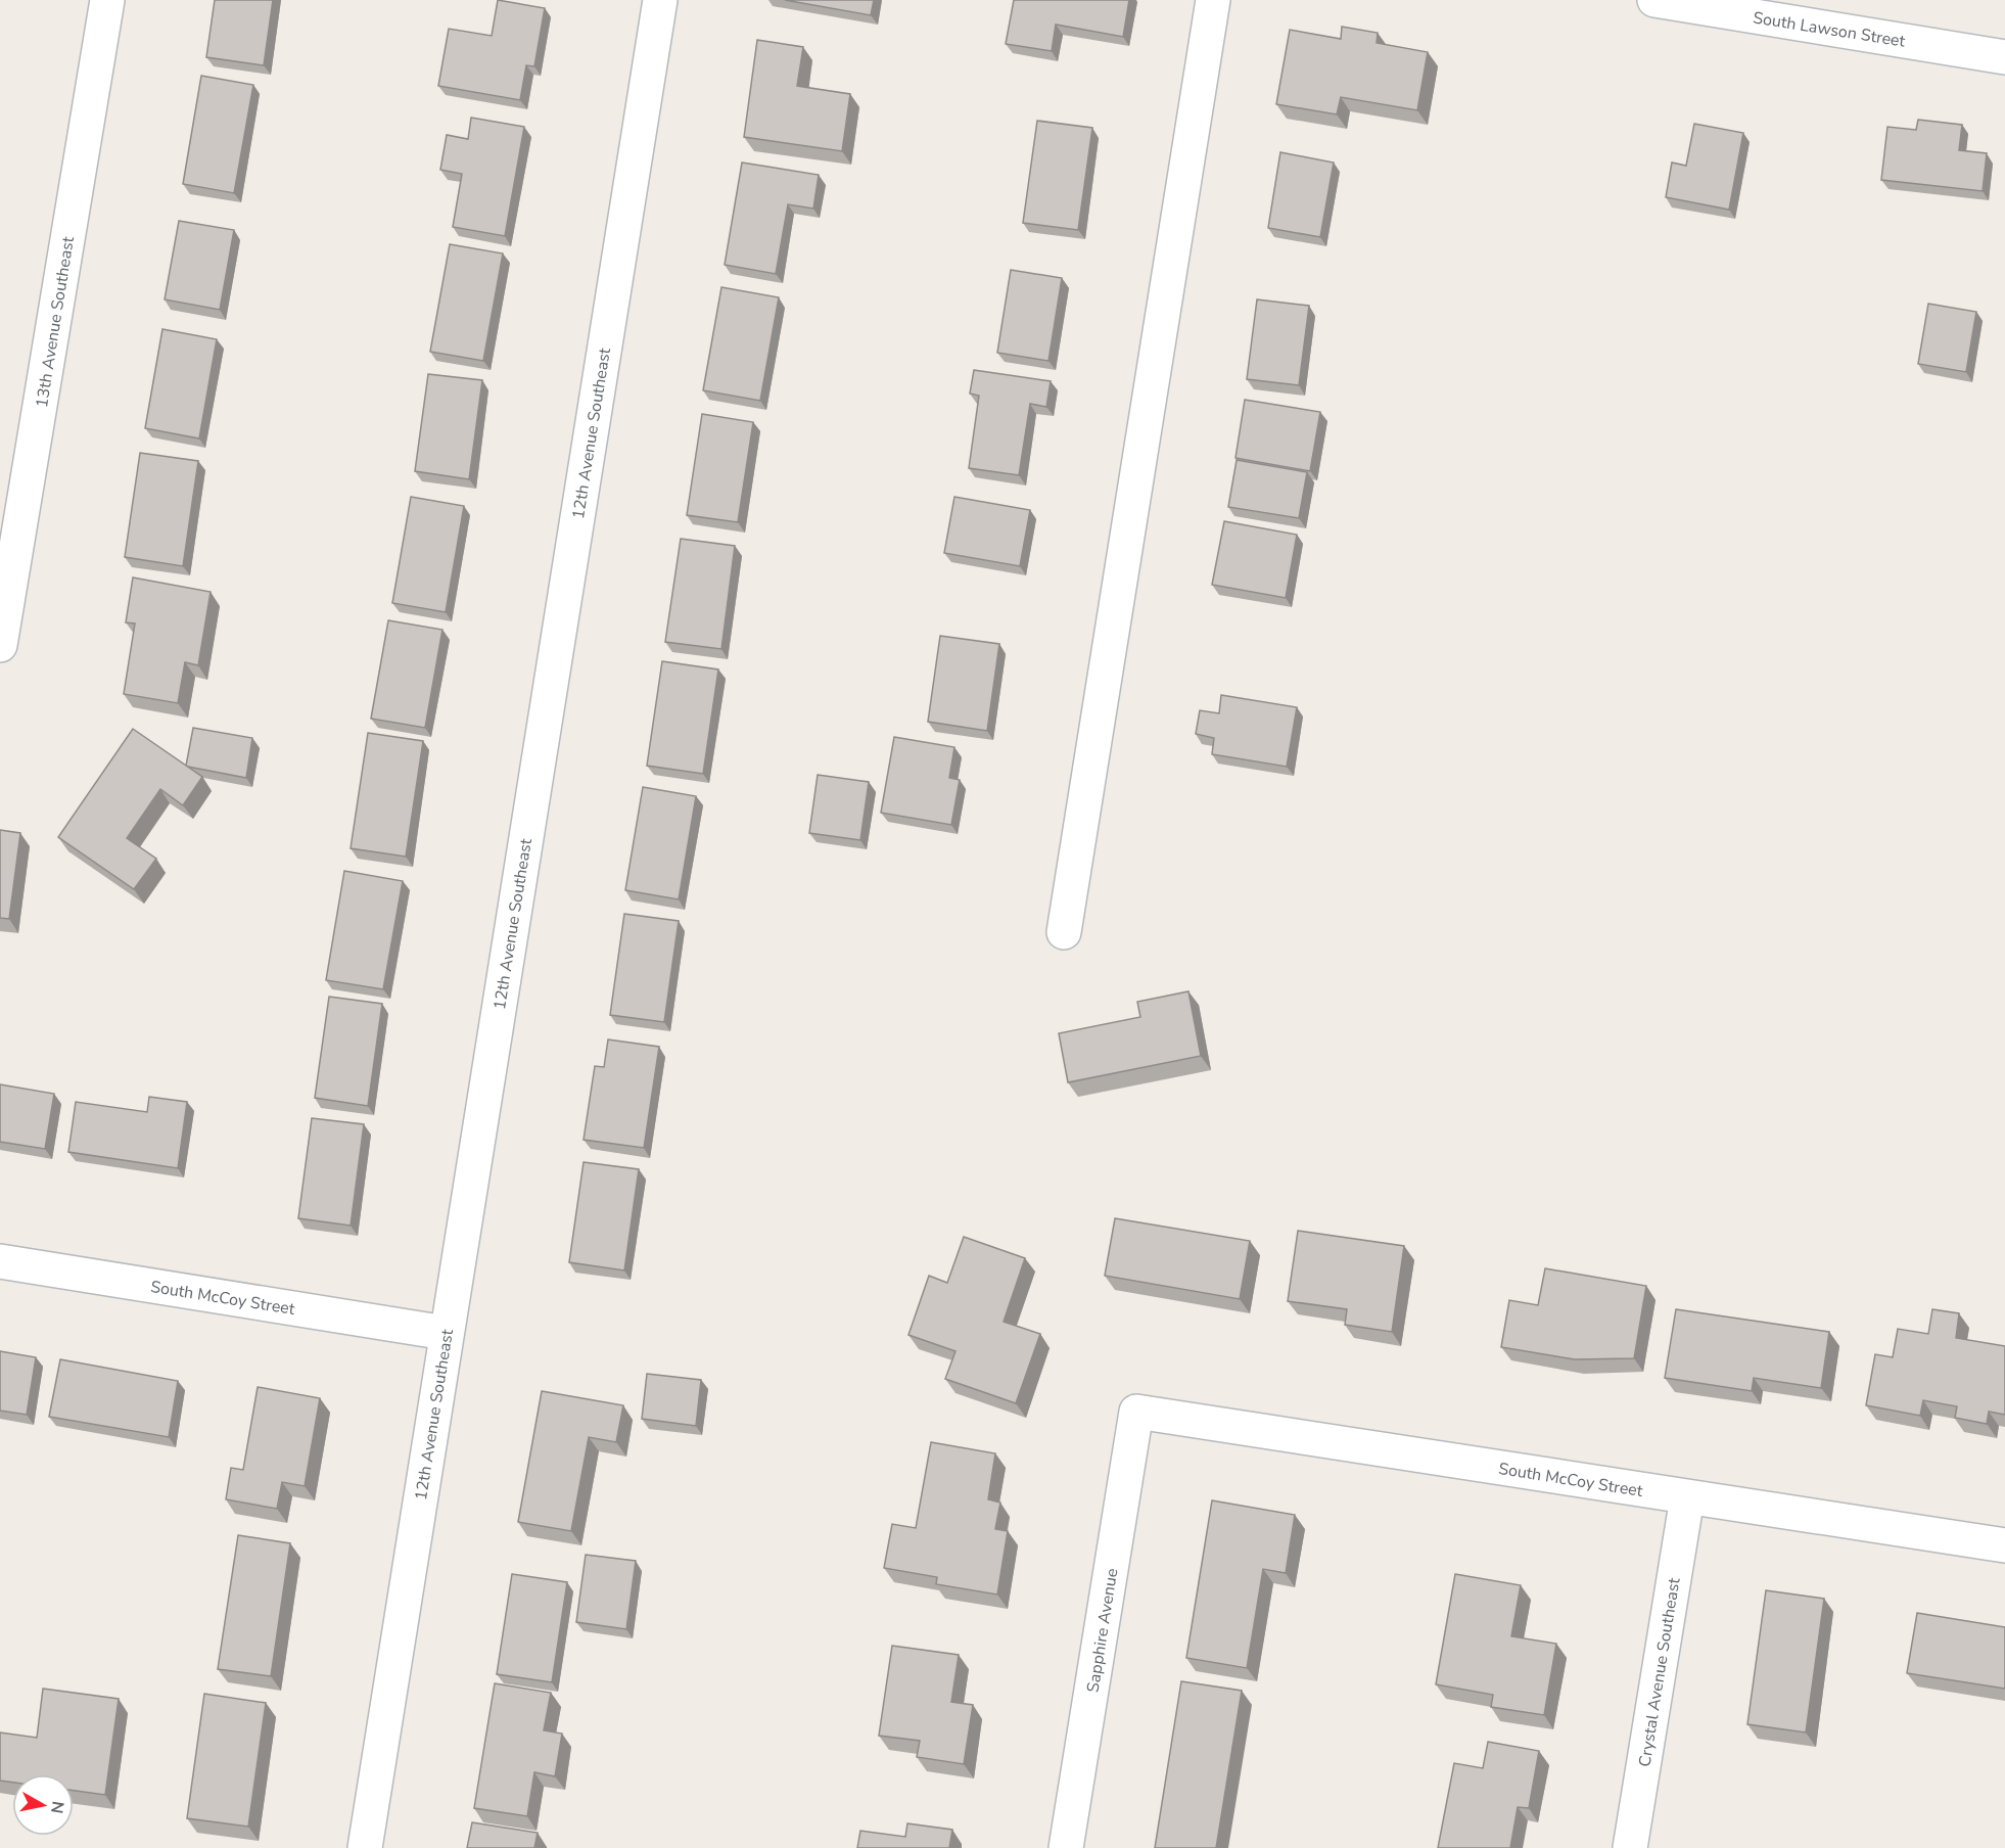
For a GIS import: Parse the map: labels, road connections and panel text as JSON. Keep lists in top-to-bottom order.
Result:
{
  "streets": {
    "street": [
      "South Lawson Street",
      "13th Avenue Southeast",
      "12th Avenue Southeast",
      "South McCoy Street",
      "Sapphire Avenue",
      "Crystal Avenue Southeast"
    ]
  },
  "crossings": [
    ["12th Avenue Southeast", "South McCoy Street"],
    ["South McCoy Street", "Sapphire Avenue"],
    ["South McCoy Street", "Crystal Avenue Southeast"]
  ],
  "north": "right"
}
